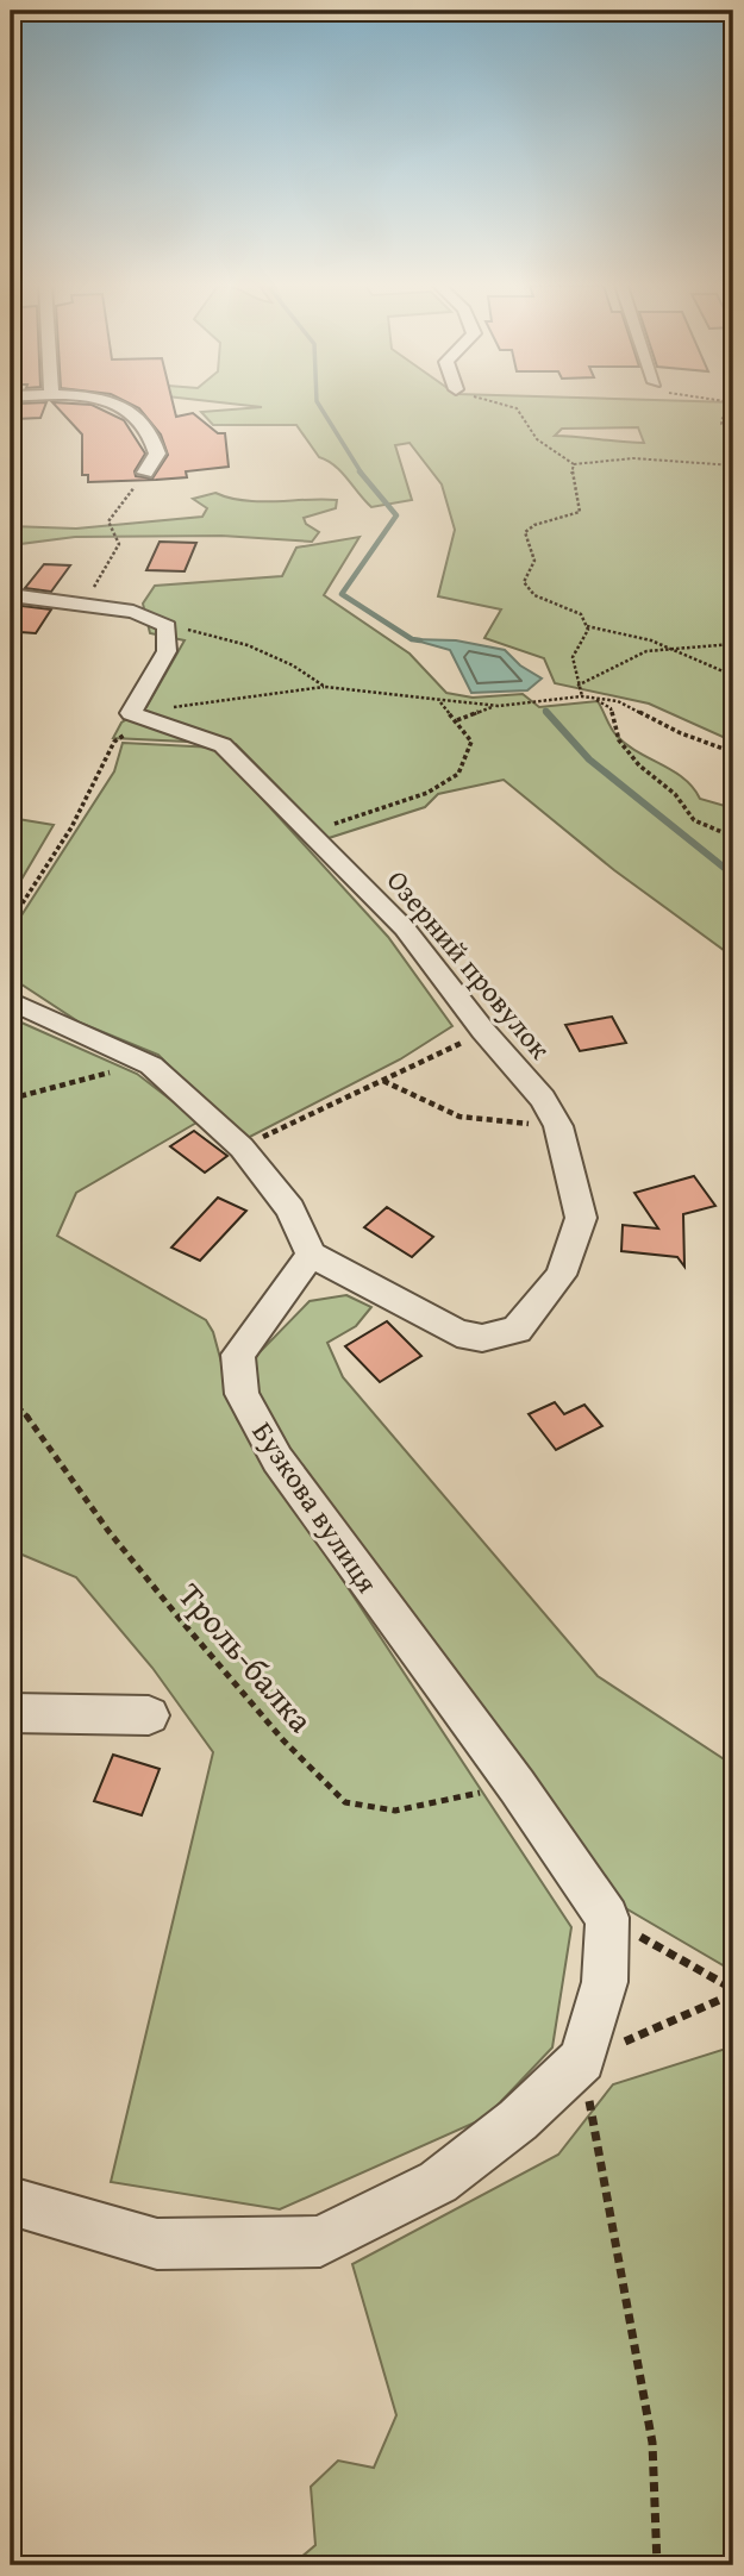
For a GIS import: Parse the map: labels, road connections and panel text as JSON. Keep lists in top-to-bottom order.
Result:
{
  "streets": {
    "street": ["Озерний провулок", "Бузкова вулиця"],
    "path": ["Троль-балка"]
  },
  "crossings": [
    ["Озерний провулок", "Бузкова вулиця"],
    ["Бузкова вулиця", "Троль-балка"]
  ]
}
